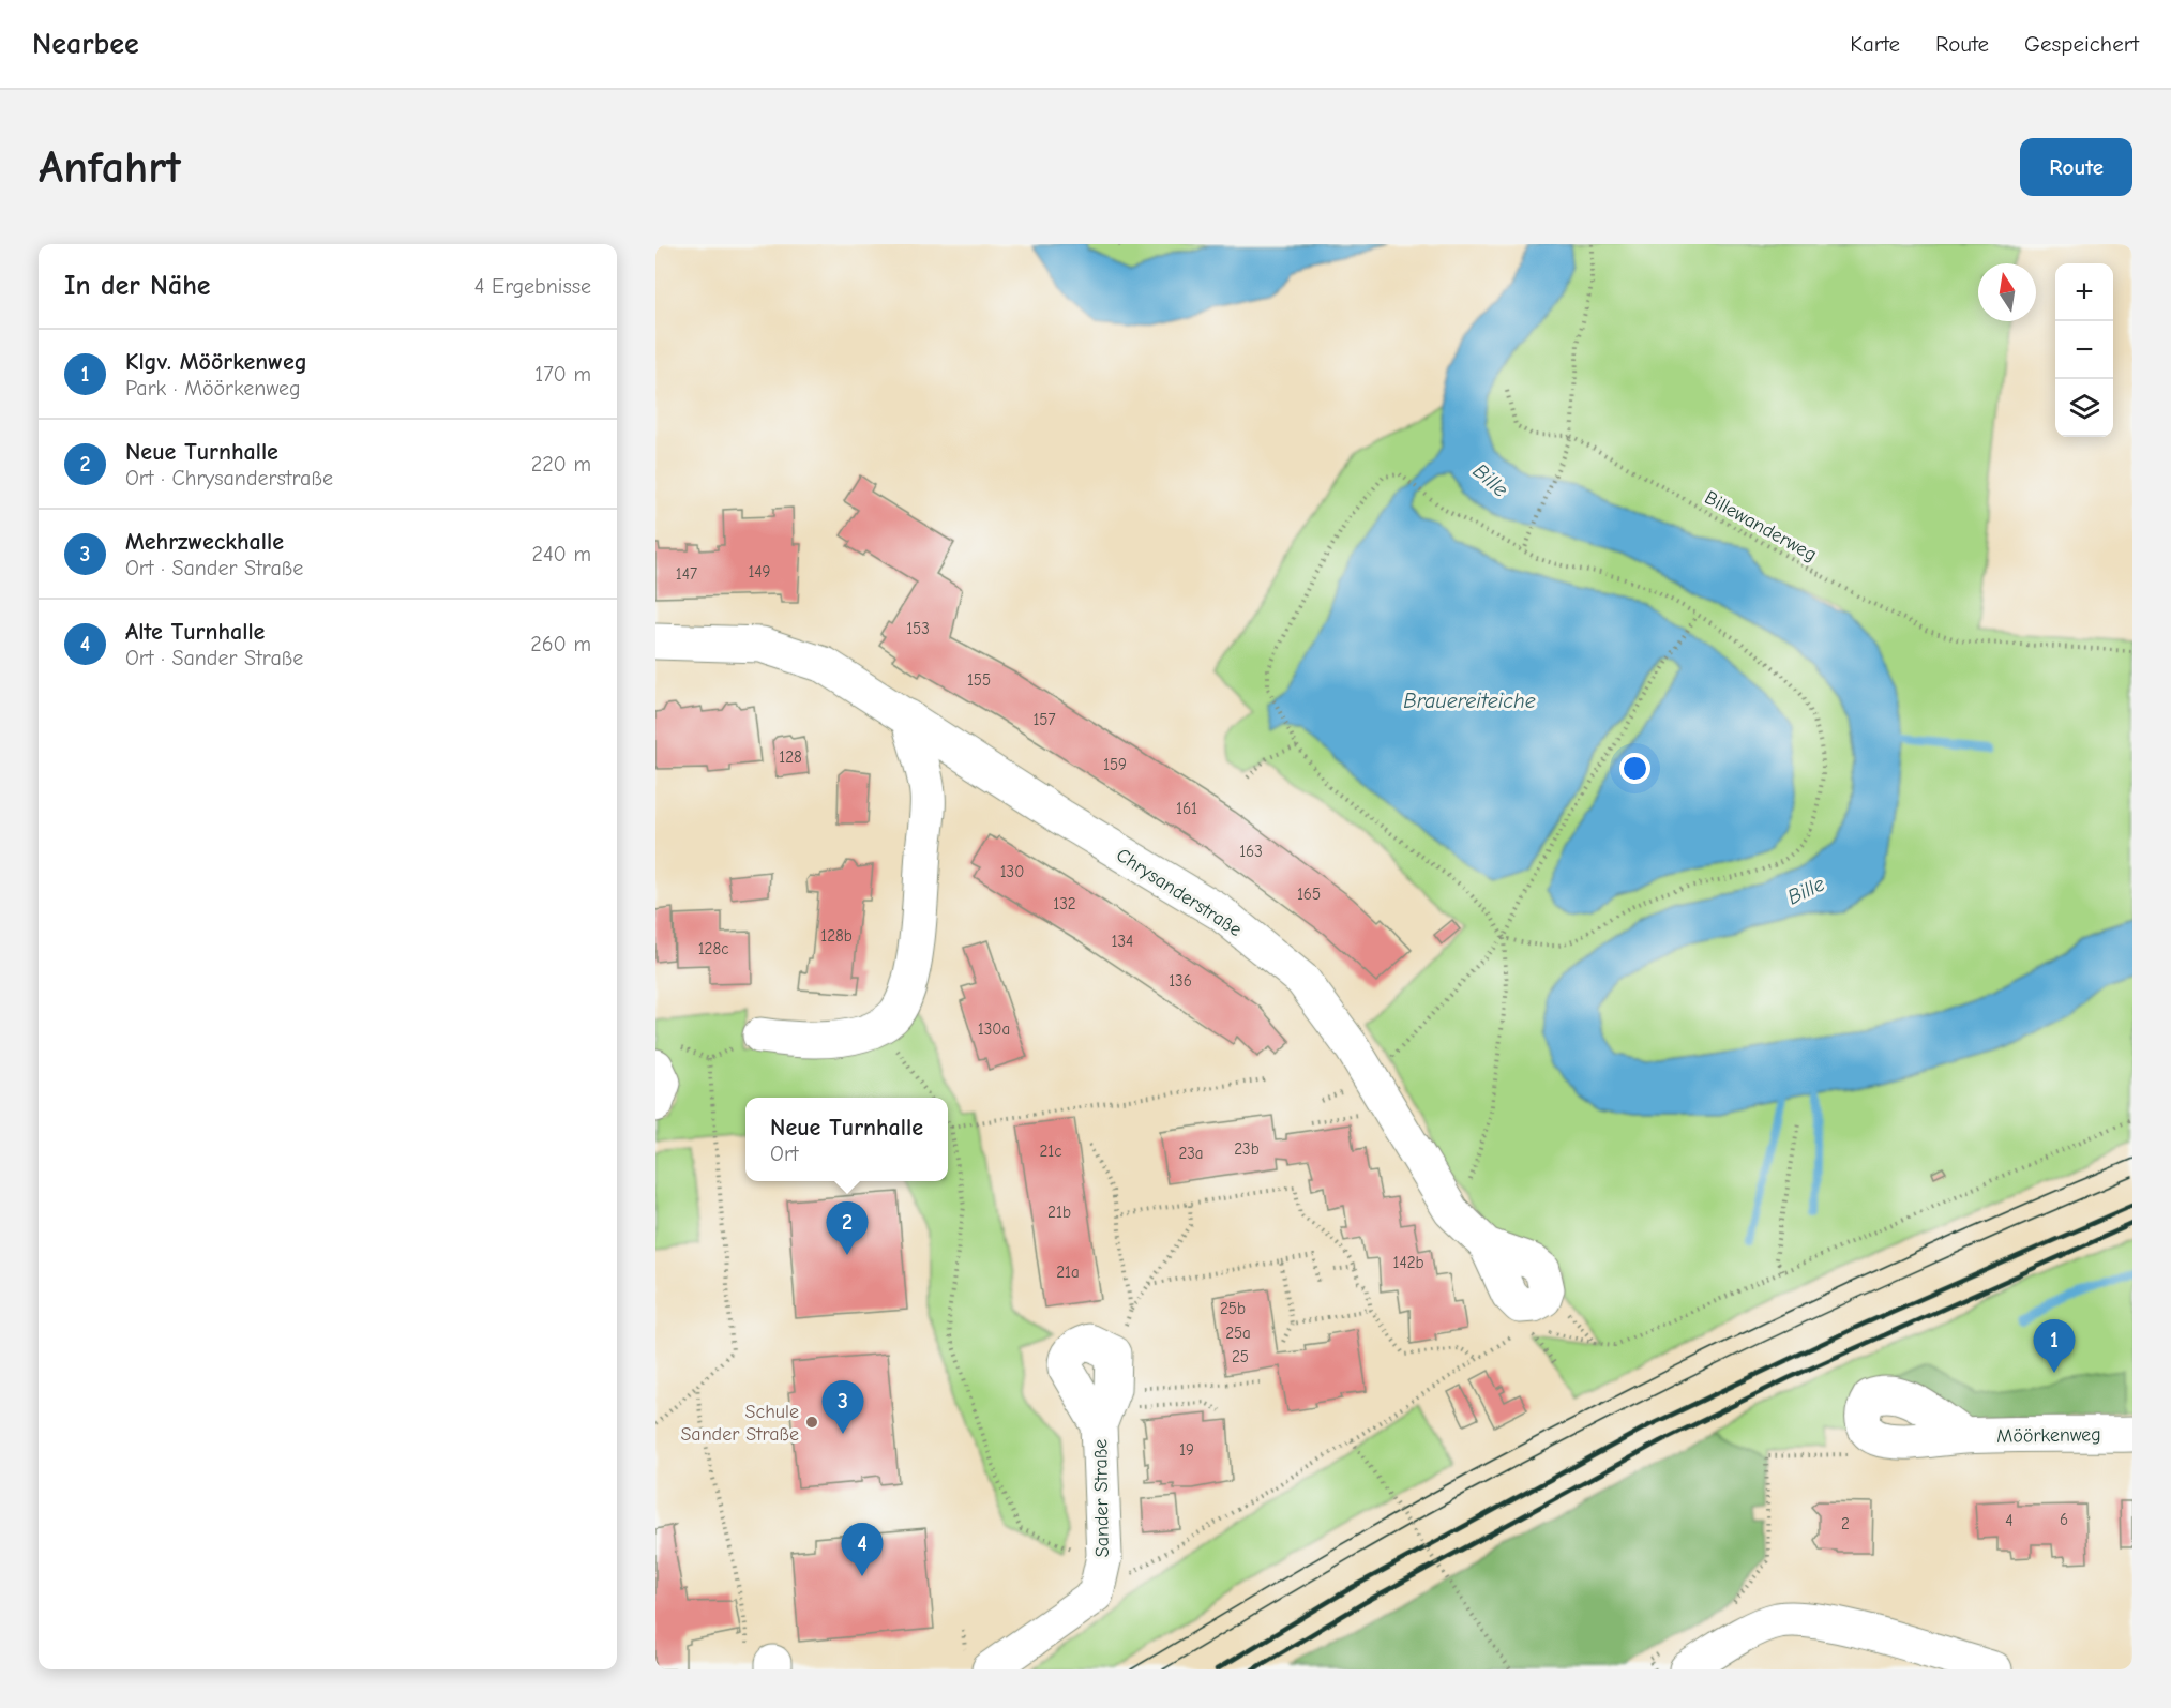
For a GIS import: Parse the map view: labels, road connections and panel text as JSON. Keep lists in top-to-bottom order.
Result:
{
  "streets": {
    "street": ["Chrysanderstraße", "Möörkenweg", "Sander Straße"],
    "path": ["Billewanderweg"]
  },
  "water": ["Bille", "Brauereiteiche"],
  "places": ["Schule Sander Straße"],
  "house_numbers": [
    "149",
    "147",
    "153",
    "155",
    "157",
    "128",
    "159",
    "161",
    "163",
    "130",
    "165",
    "132",
    "128b",
    "134",
    "128c",
    "136",
    "130a",
    "23b",
    "21c",
    "23a",
    "21b",
    "142b",
    "21a",
    "25b",
    "25a",
    "25",
    "19",
    "6",
    "4",
    "2"
  ],
  "north": "top",
  "page": {
    "header": "Nearbee",
    "nav": ["Karte", "Route", "Gespeichert"],
    "buttons": "Route",
    "title": "Anfahrt",
    "heading": ["In der Nähe", "4 Ergebnisse"],
    "map_buttons": ["+", "−"],
    "list": [
      {
        "mark": "1",
        "name": "Klgv. Möörkenweg",
        "note": "Park · Möörkenweg",
        "value": "170 m"
      },
      {
        "mark": "2",
        "name": "Neue Turnhalle",
        "note": "Ort · Chrysanderstraße",
        "value": "220 m"
      },
      {
        "mark": "3",
        "name": "Mehrzweckhalle",
        "note": "Ort · Sander Straße",
        "value": "240 m"
      },
      {
        "mark": "4",
        "name": "Alte Turnhalle",
        "note": "Ort · Sander Straße",
        "value": "260 m"
      }
    ],
    "popup": ["Neue Turnhalle", "Ort"],
    "pins": [
      "2",
      "1",
      "3",
      "4"
    ]
  }
}
